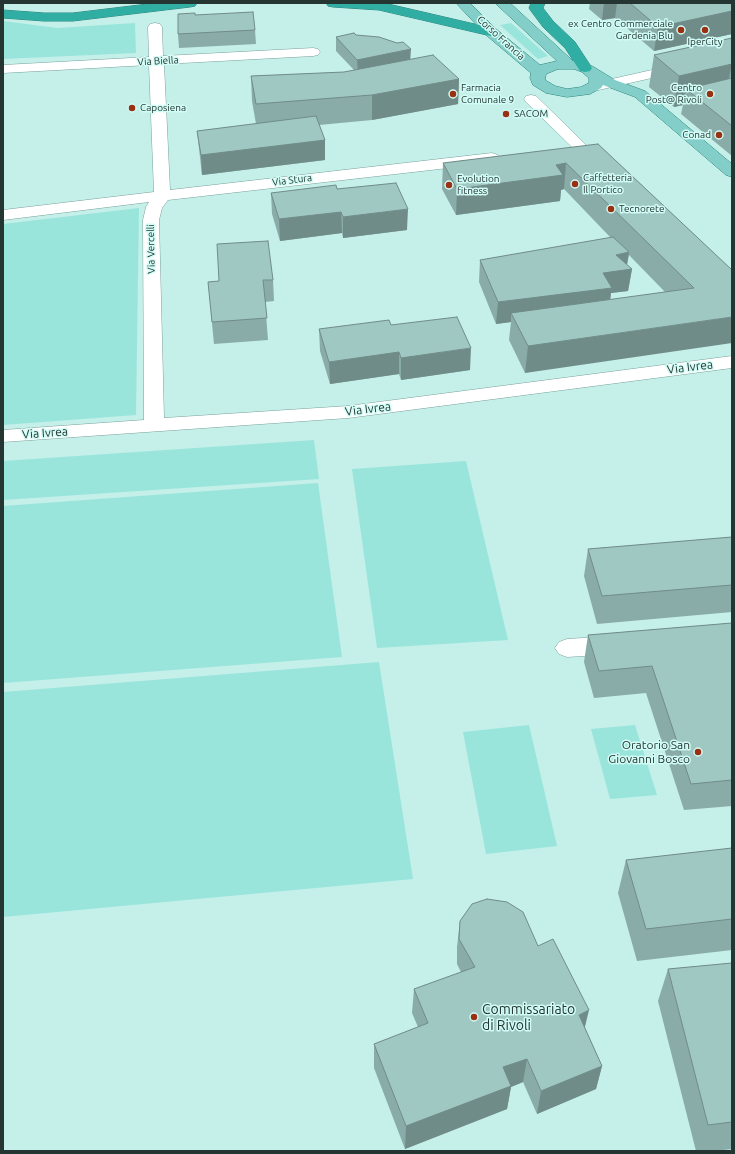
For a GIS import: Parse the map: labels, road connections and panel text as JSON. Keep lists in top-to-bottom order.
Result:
{
  "streets": {
    "main road": ["Corso Francia"],
    "street": [
      "Via Biella",
      "Via Stura",
      "Via Vercelli",
      "Via Ivrea"
    ]
  },
  "crossings": [
    ["Via Stura", "Via Vercelli"],
    ["Via Vercelli", "Via Ivrea"]
  ],
  "places": [
    "ex Centro Commerciale Gardenia Blu",
    "IperCity",
    "Farmacia Comunale 9",
    "Centro Post@ Rivoli",
    "Caposiena",
    "SACOM",
    "Conad",
    "Caffetteria Il Portico",
    "Evolution fitness",
    "Tecnorete",
    "Oratorio San Giovanni Bosco",
    "Commissariato di Rivoli"
  ]
}
